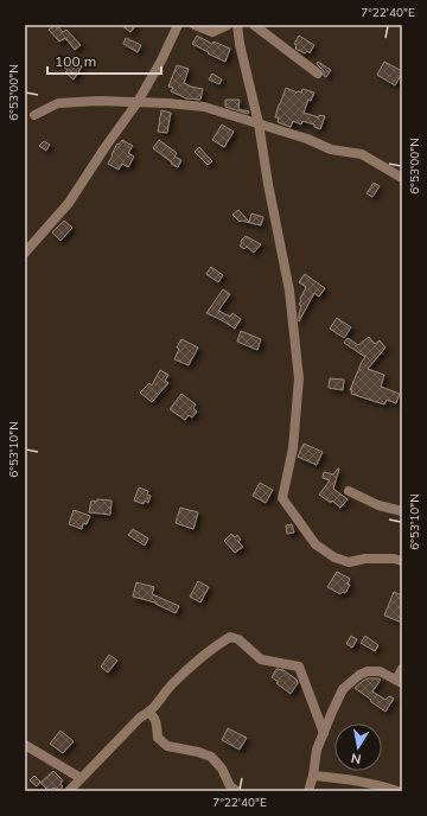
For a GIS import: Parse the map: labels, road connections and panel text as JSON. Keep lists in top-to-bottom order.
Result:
{
  "scale_bar": "100 m",
  "north": "bottom",
  "coordinates": ["7°22'40\"E", "6°53'00\"N", "6°53'10\"N"]
}
